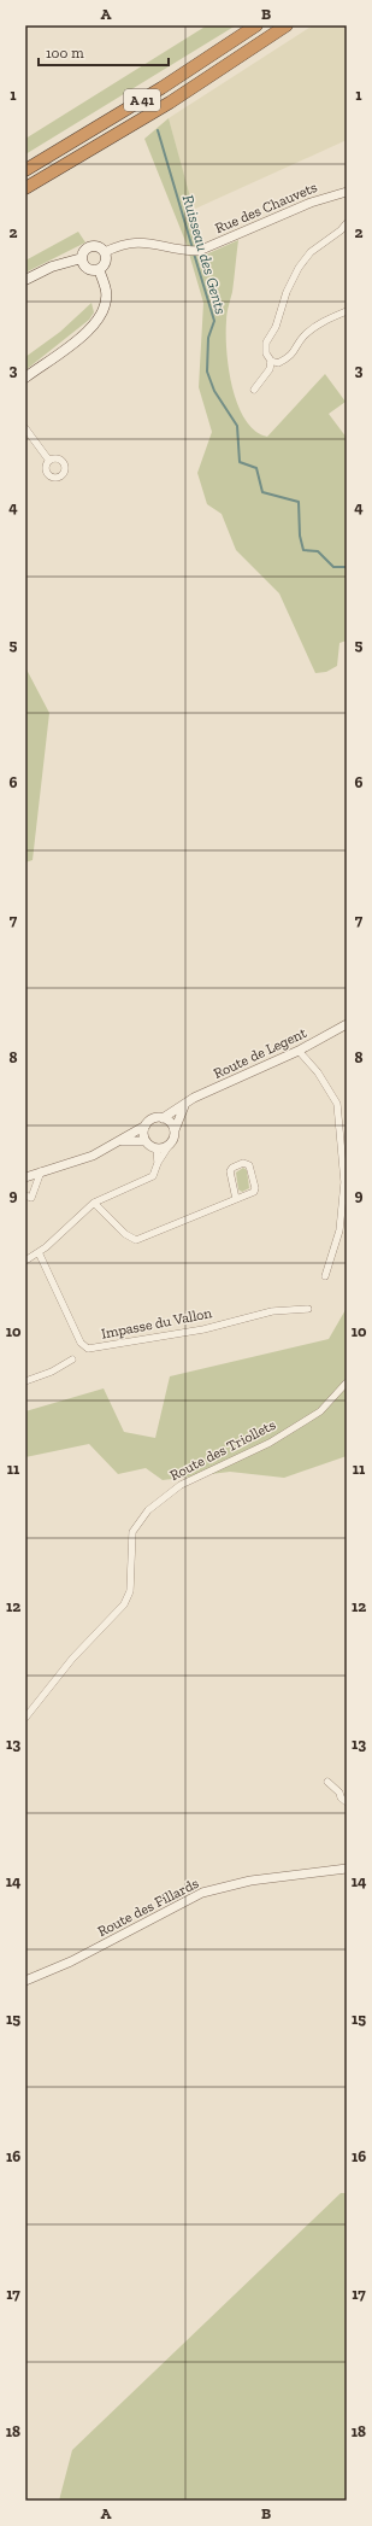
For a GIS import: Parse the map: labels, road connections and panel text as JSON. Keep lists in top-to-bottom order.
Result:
{
  "streets": {
    "highway": ["A 41"],
    "street": [
      "Rue des Chauvets",
      "Route de Legent",
      "Impasse du Vallon",
      "Route des Triollets",
      "Route des Fillards"
    ]
  },
  "water": ["Ruisseau des Gents"],
  "scale_bar": "100 m",
  "grid": {
    "columns": ["A", "B"],
    "rows": [
      "1",
      "2",
      "3",
      "4",
      "5",
      "6",
      "7",
      "8",
      "9",
      "10",
      "11",
      "12",
      "13",
      "14",
      "15",
      "16",
      "17",
      "18"
    ]
  }
}
